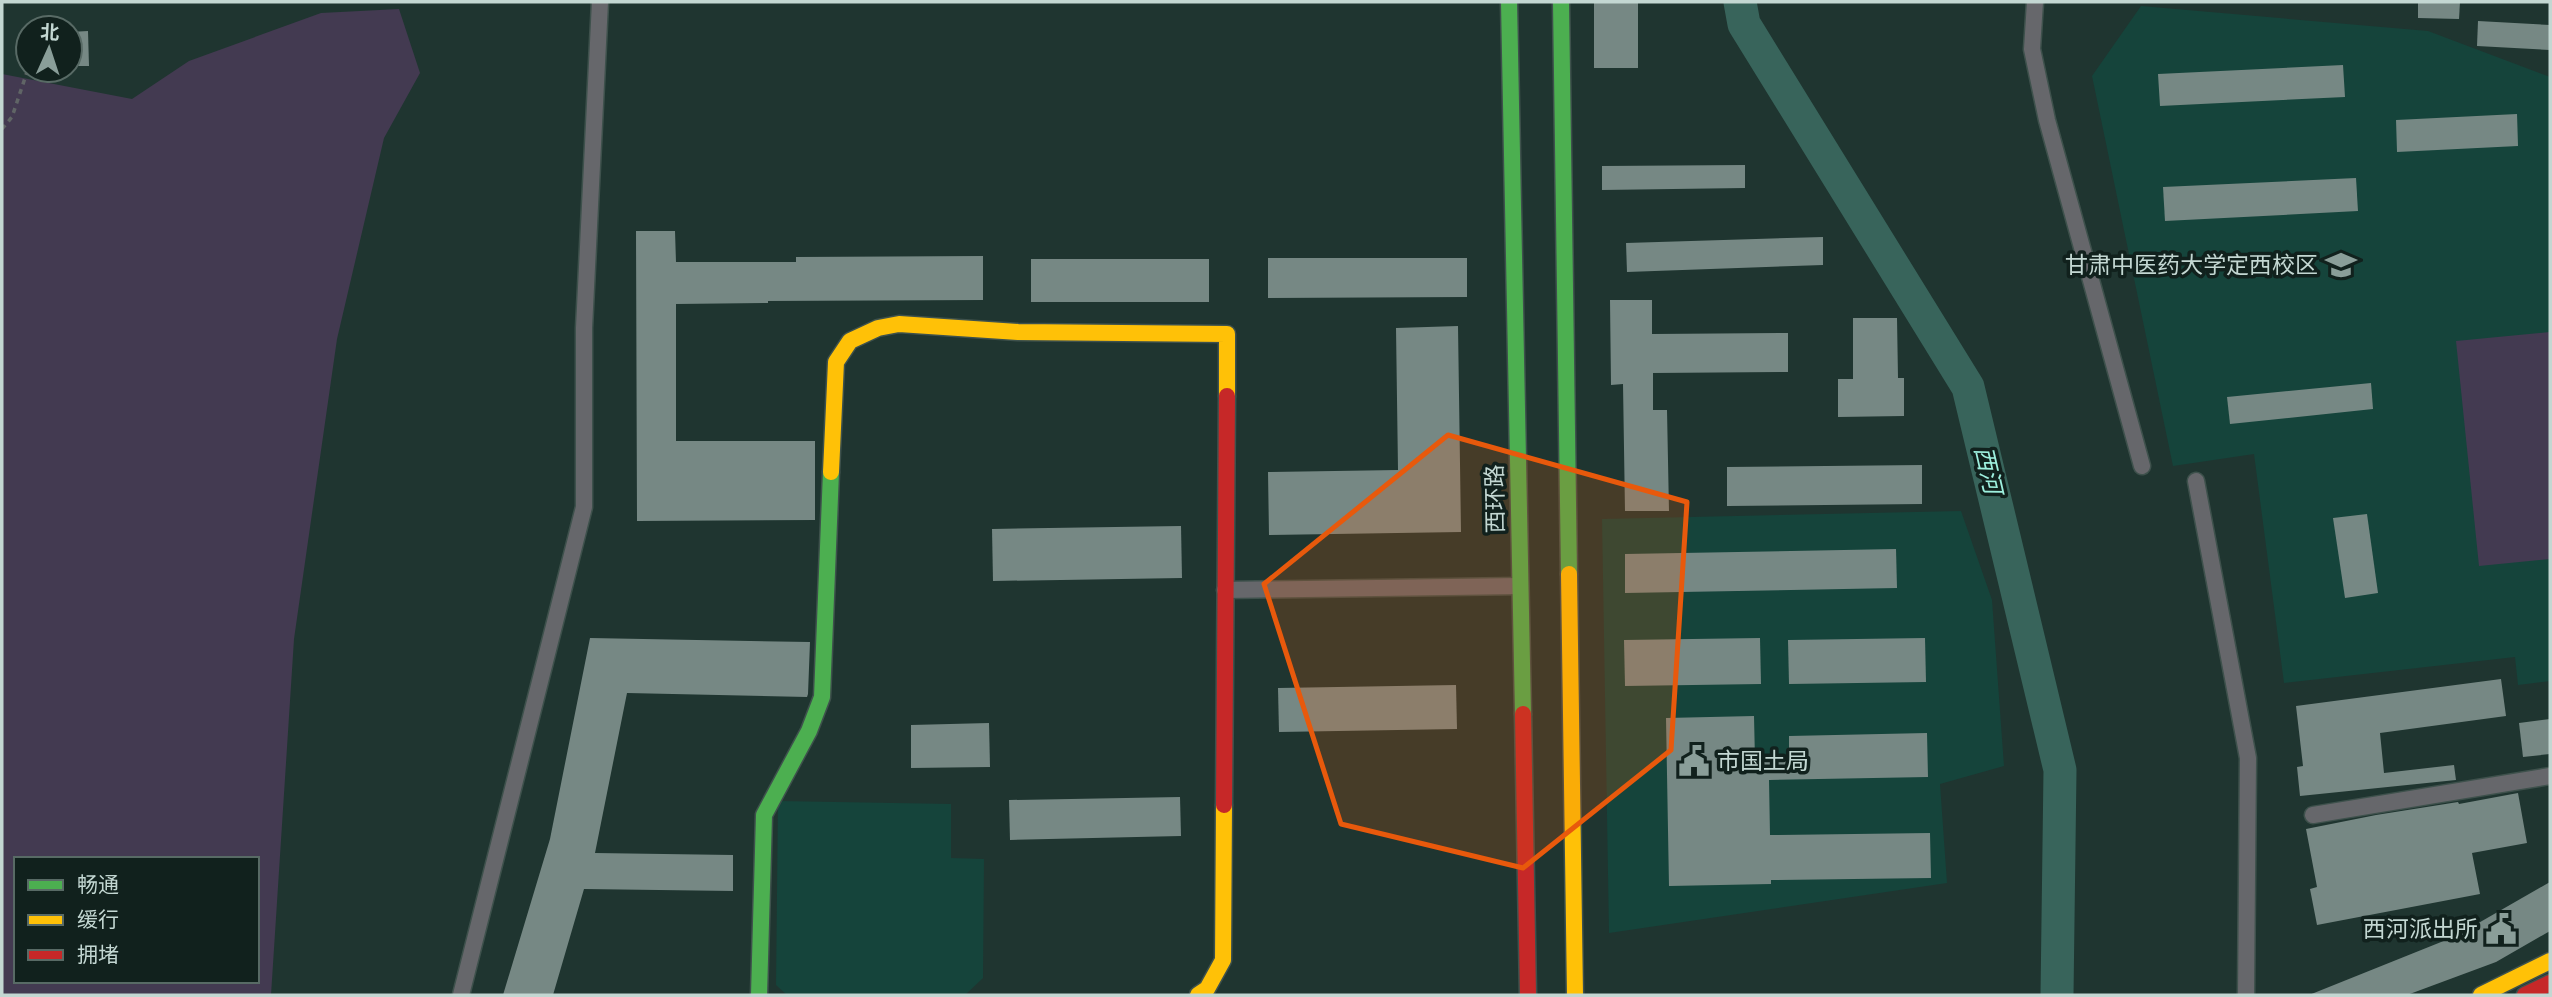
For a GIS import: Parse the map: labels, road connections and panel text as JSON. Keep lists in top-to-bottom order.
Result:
{
  "streets": {
    "main road": ["西环路"]
  },
  "water": ["西河"],
  "places": {
    "school or university": ["甘肃中医药大学定西校区"],
    "public building": ["市国土局", "西河派出所"]
  },
  "legend": ["畅通", "缓行", "拥堵"],
  "north": "top"
}
